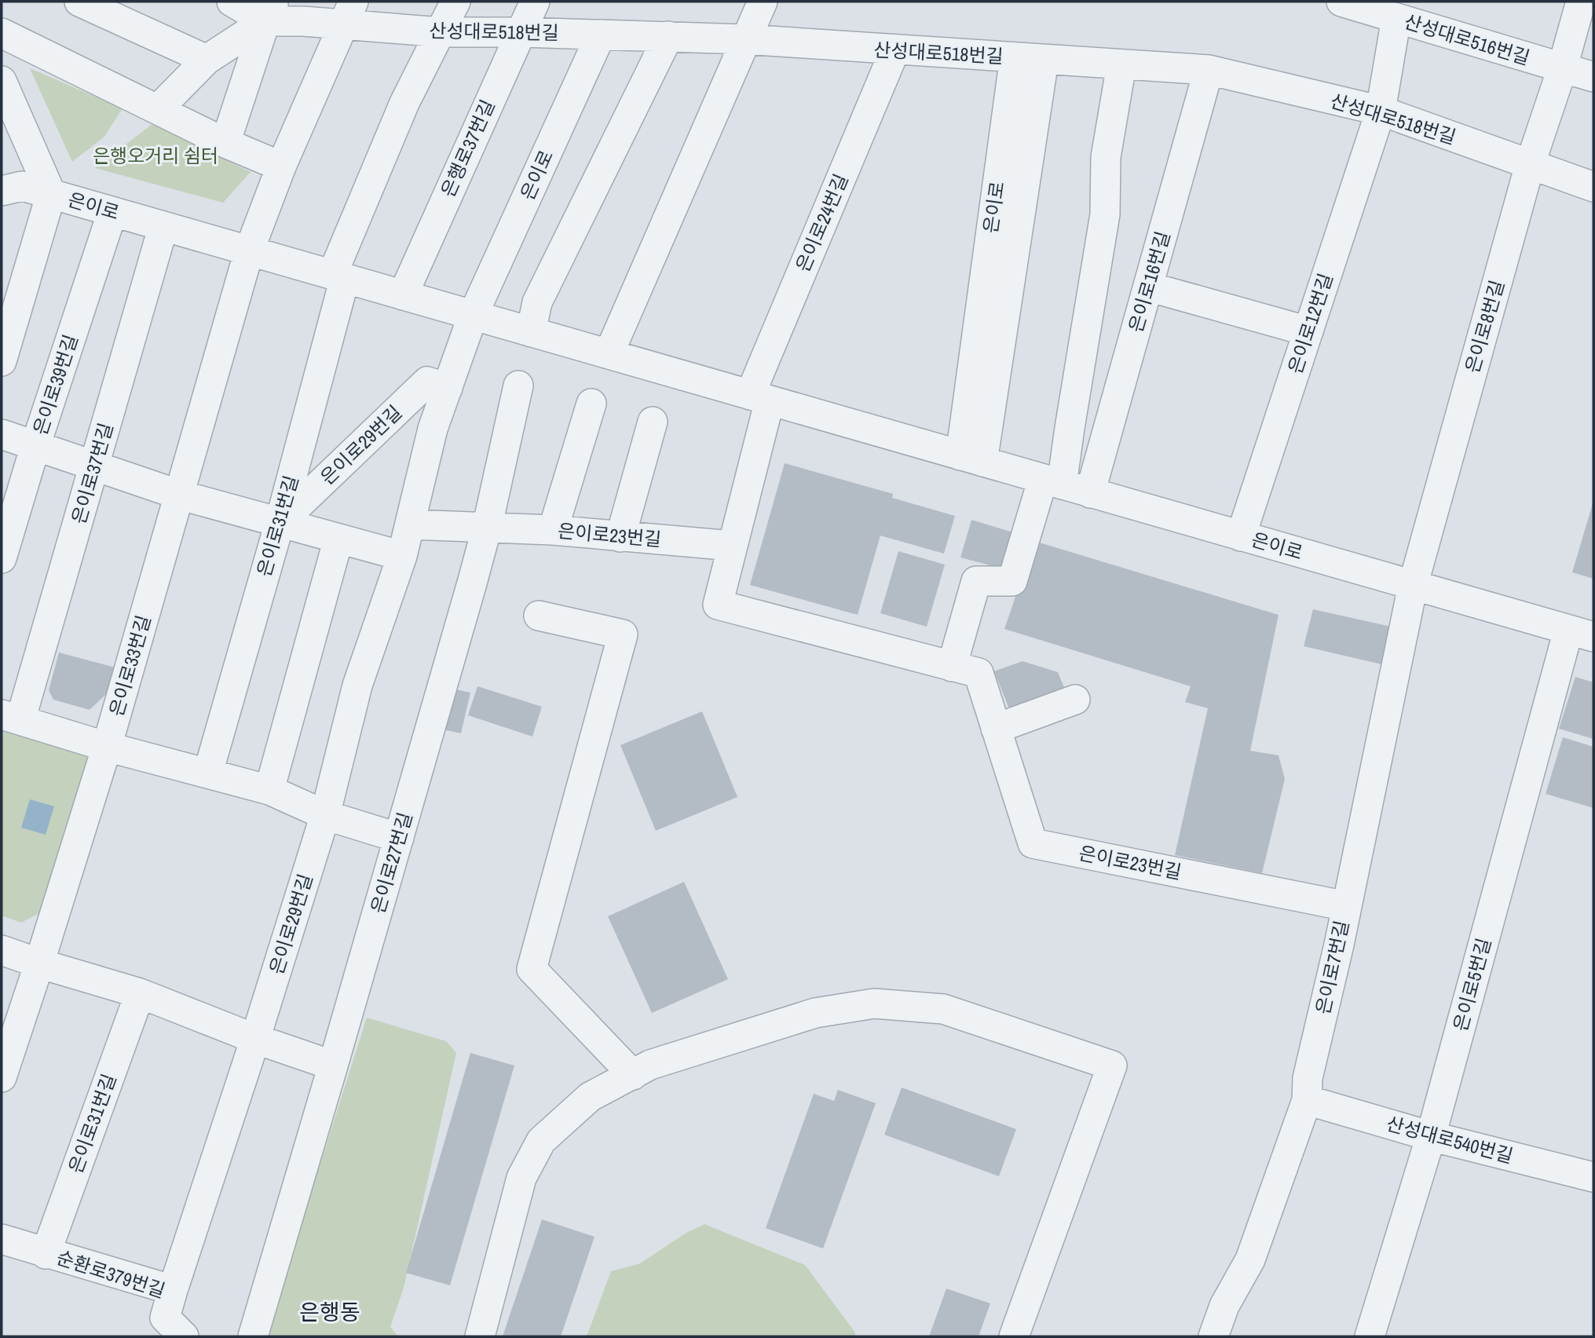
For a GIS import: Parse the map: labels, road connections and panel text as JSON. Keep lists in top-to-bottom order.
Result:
{
  "streets": {
    "street": [
      "산성대로518번길",
      "산성대로516번길",
      "은행로37번길",
      "은이로",
      "은이로24번길",
      "은이로16번길",
      "은이로12번길",
      "은이로8번길",
      "은이로39번길",
      "은이로29번길",
      "은이로37번길",
      "은이로31번길",
      "은이로23번길",
      "은이로33번길",
      "은이로27번길",
      "은이로7번길",
      "은이로5번길",
      "산성대로540번길",
      "순환로379번길"
    ]
  },
  "crossings": [
    ["산성대로518번길", "은행로37번길"],
    ["산성대로518번길", "은이로"],
    ["산성대로518번길", "은이로24번길"],
    ["산성대로518번길", "은이로16번길"],
    ["산성대로518번길", "은이로12번길"],
    ["산성대로518번길", "은이로8번길"],
    ["산성대로516번길", "은이로12번길"],
    ["산성대로516번길", "은이로8번길"],
    ["은행로37번길", "은이로"],
    ["은이로", "은이로24번길"],
    ["은이로", "은이로16번길"],
    ["은이로", "은이로12번길"],
    ["은이로", "은이로8번길"],
    ["은이로", "은이로39번길"],
    ["은이로", "은이로29번길"],
    ["은이로", "은이로37번길"],
    ["은이로", "은이로31번길"],
    ["은이로", "은이로23번길"],
    ["은이로", "은이로33번길"],
    ["은이로", "은이로7번길"],
    ["은이로", "은이로5번길"],
    ["은이로24번길", "은이로23번길"],
    ["은이로8번길", "은이로7번길"],
    ["은이로29번길", "은이로31번길"],
    ["은이로29번길", "은이로23번길"],
    ["은이로29번길", "순환로379번길"],
    ["은이로31번길", "순환로379번길"],
    ["은이로23번길", "은이로27번길"],
    ["은이로23번길", "은이로7번길"],
    ["은이로7번길", "산성대로540번길"],
    ["은이로5번길", "산성대로540번길"]
  ],
  "districts": ["은행동"],
  "parks": ["은행오거리 쉼터"]
}
